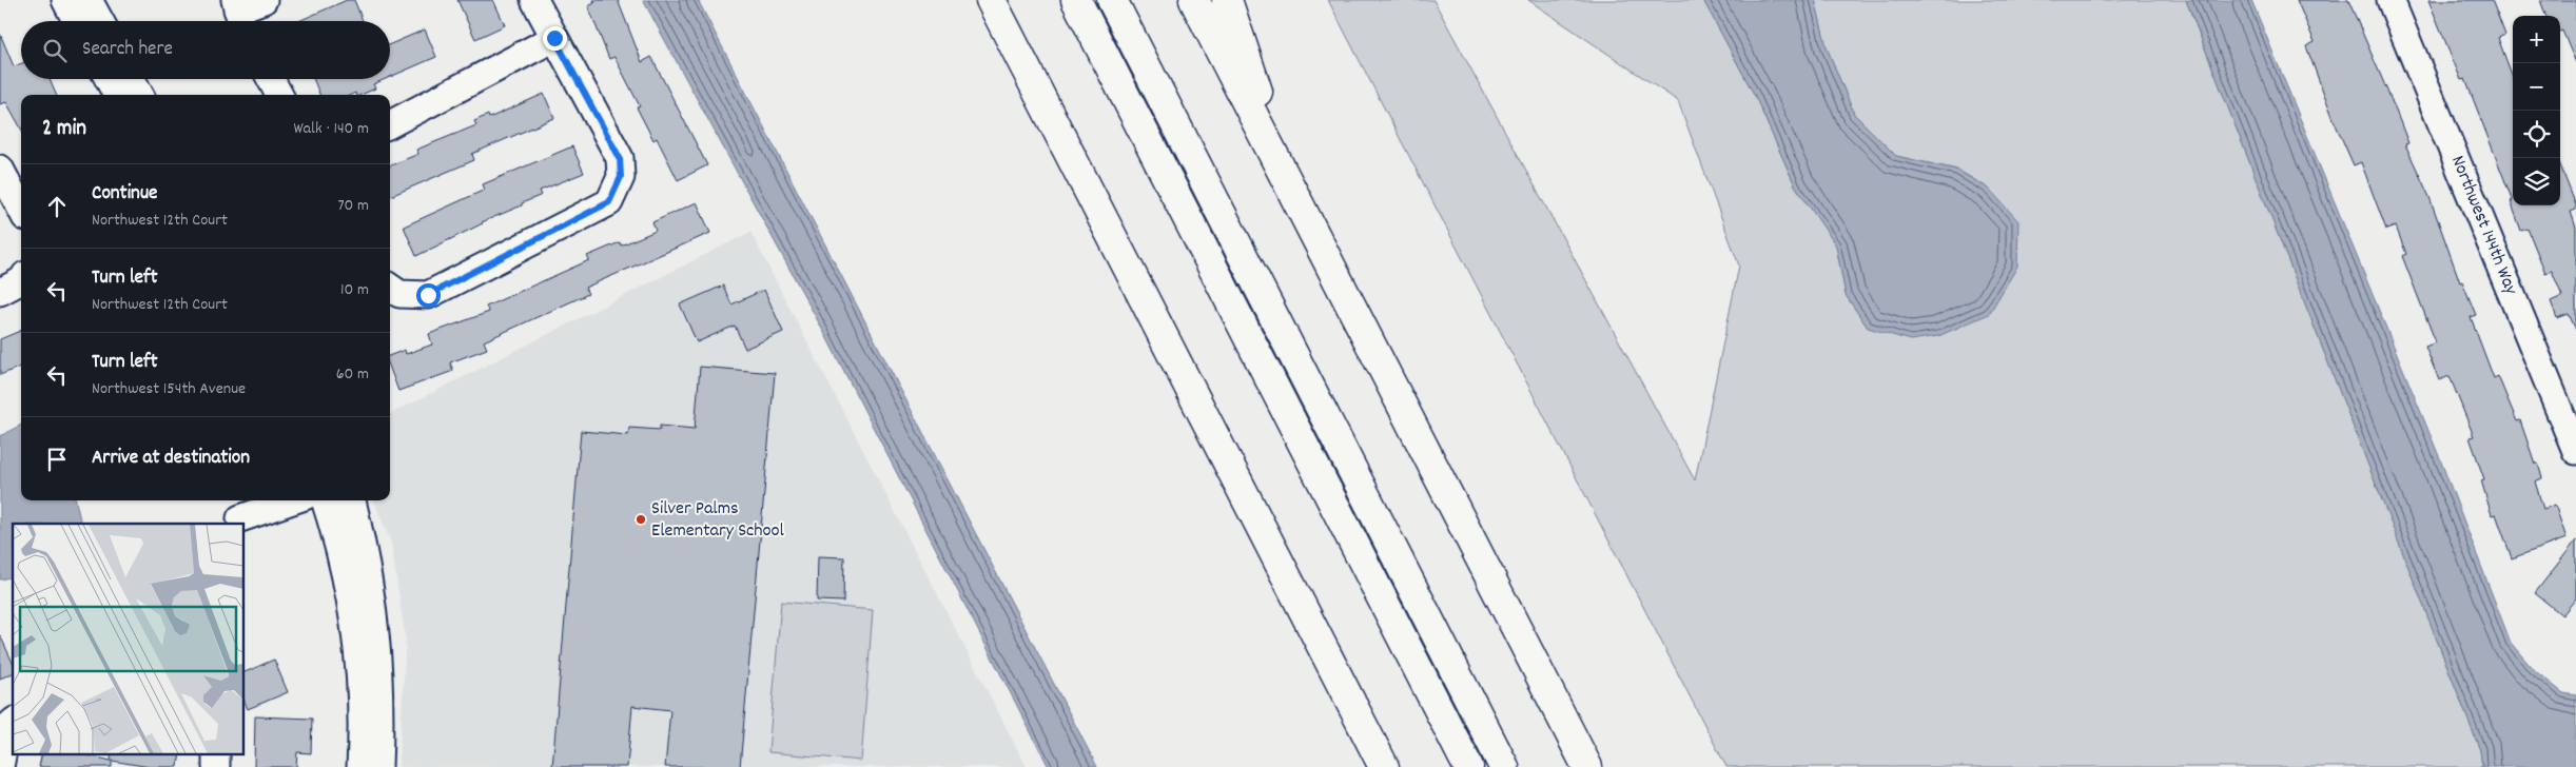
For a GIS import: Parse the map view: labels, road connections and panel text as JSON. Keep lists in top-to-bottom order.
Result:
{
  "streets": {
    "street": ["Northwest 144th Way"]
  },
  "places": ["Silver Palms Elementary School"],
  "page": {
    "map_buttons": ["+", "−"],
    "search": "Search here",
    "heading": ["2 min", "Walk · 140 m"],
    "list": [
      ["Continue", "Northwest 12th Court", "70 m"],
      ["Turn left", "Northwest 12th Court", "10 m"],
      ["Turn left", "Northwest 154th Avenue", "60 m"],
      "Arrive at destination"
    ]
  }
}
